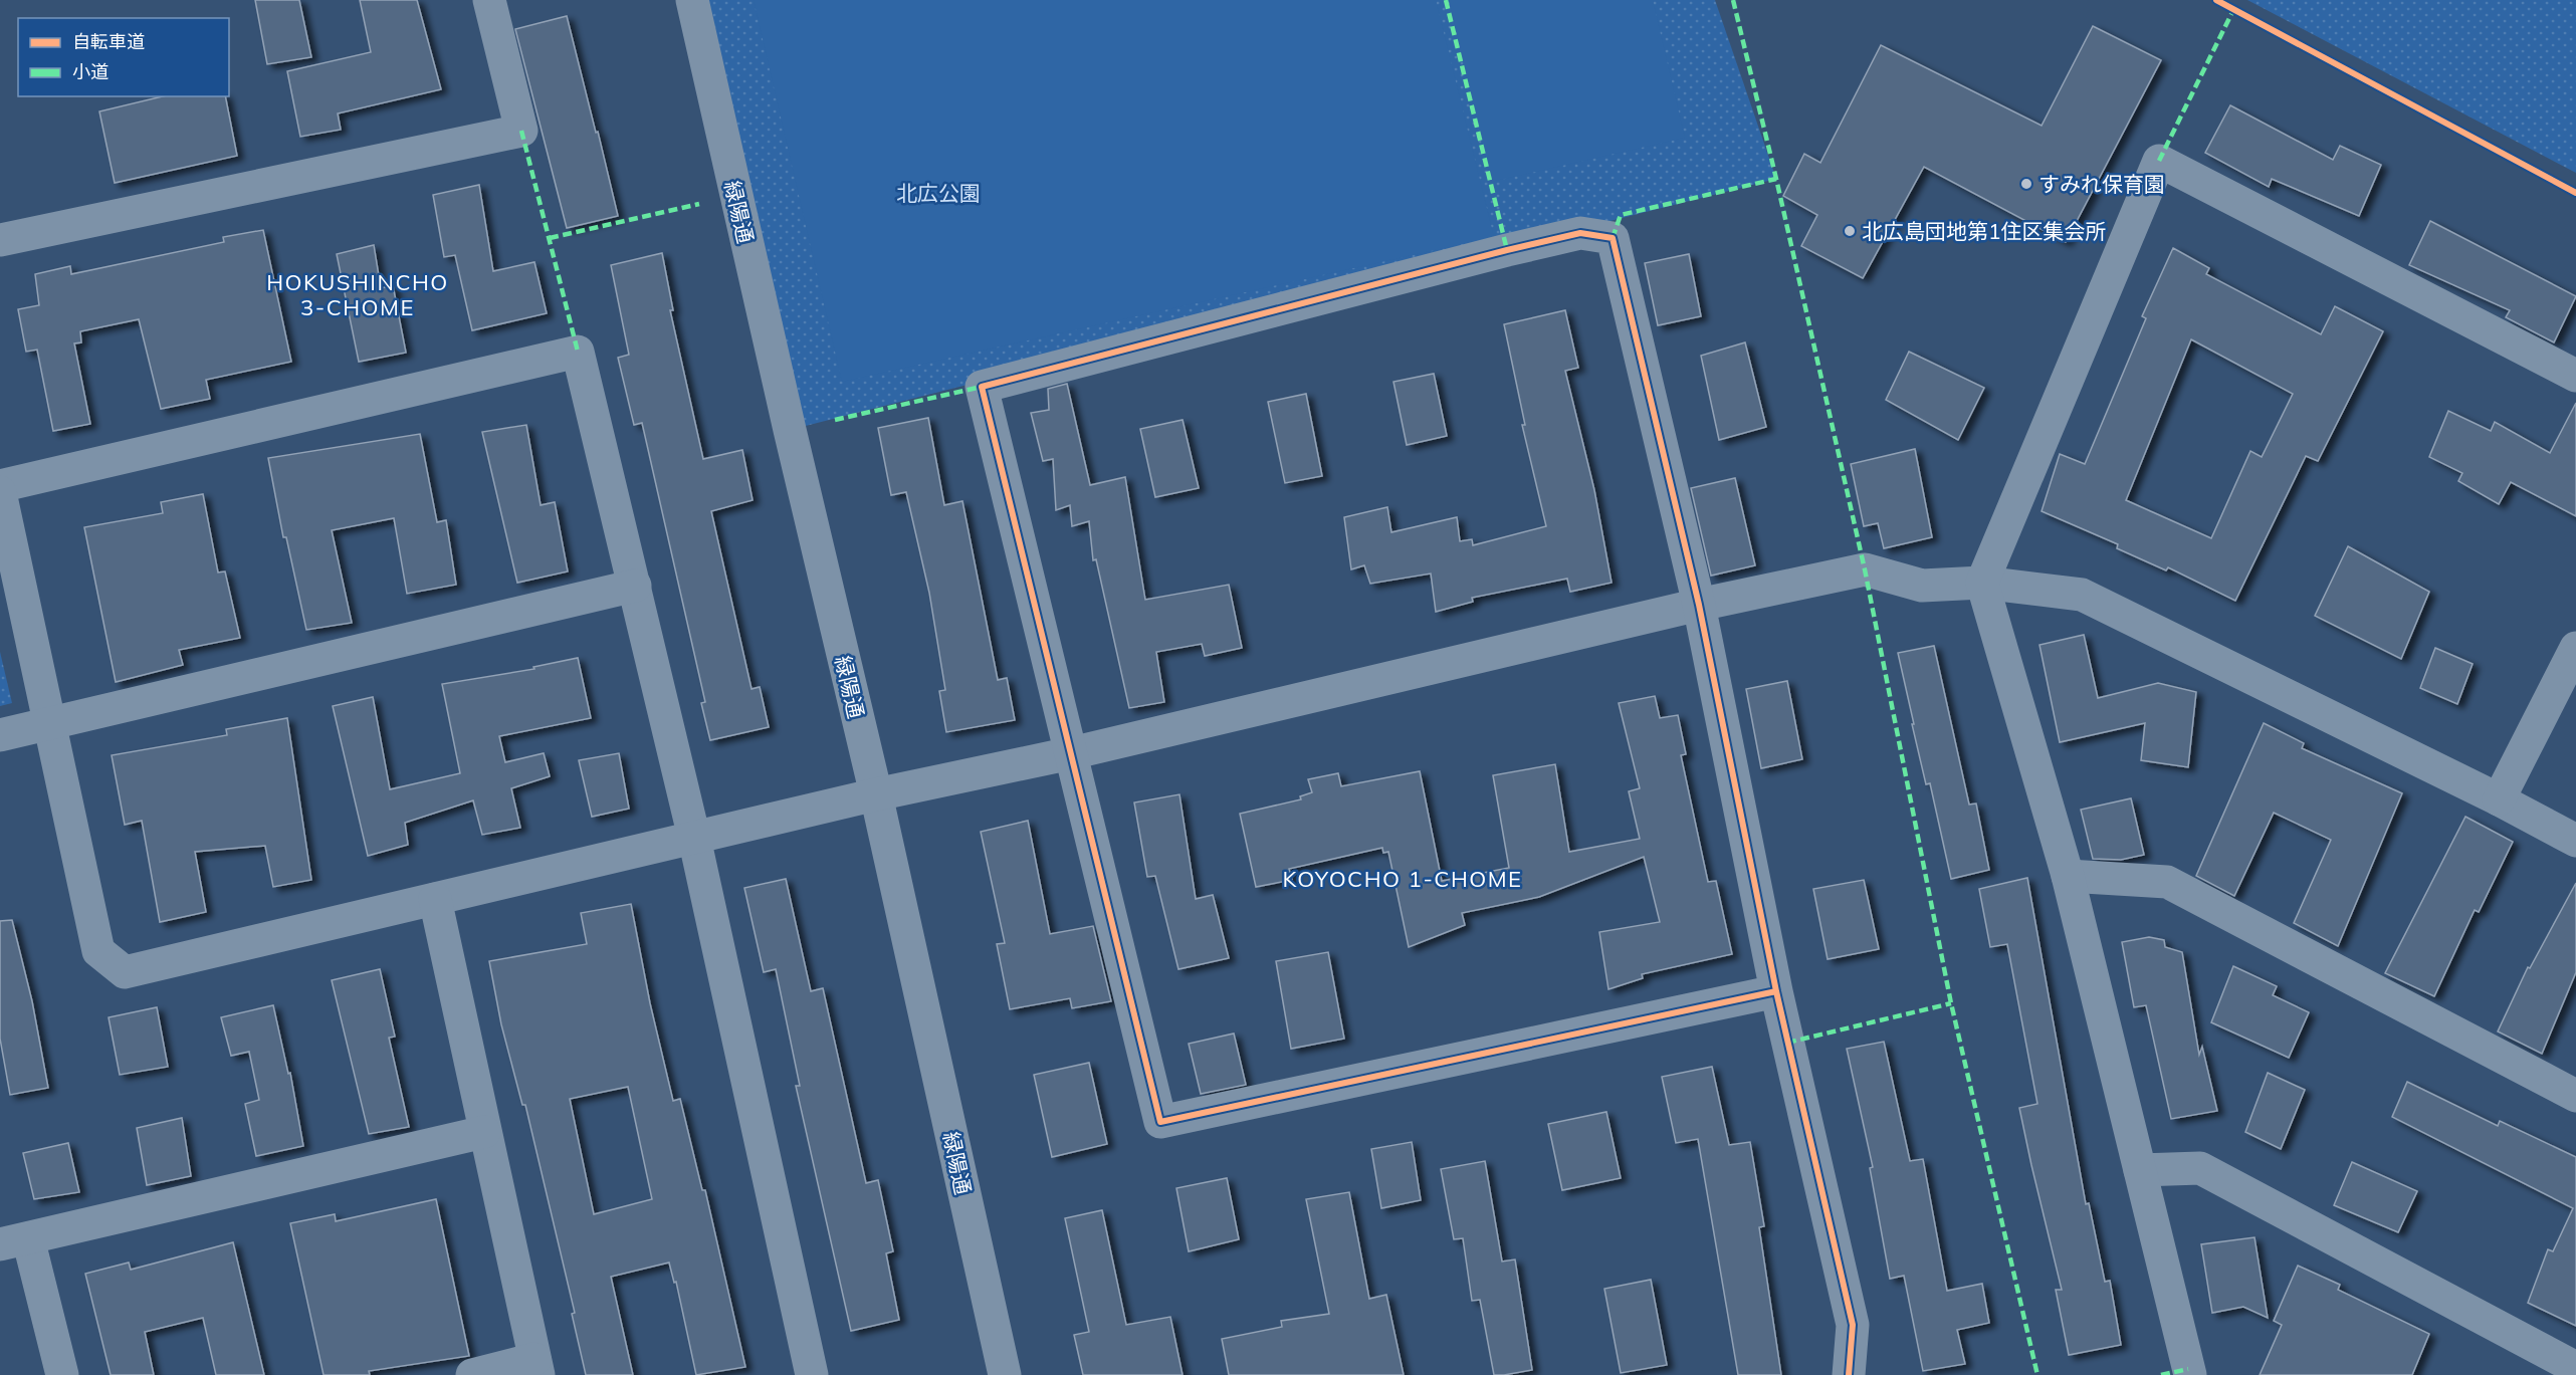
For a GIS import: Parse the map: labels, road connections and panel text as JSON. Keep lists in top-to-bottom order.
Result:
{
  "streets": {
    "street": ["緑陽通"]
  },
  "districts": ["HOKUSHINCHO 3-CHOME", "KOYOCHO 1-CHOME"],
  "parks": ["北広公園"],
  "places": ["すみれ保育園", "北広島団地第1住区集会所"],
  "legend": ["自転車道", "小道"]
}
